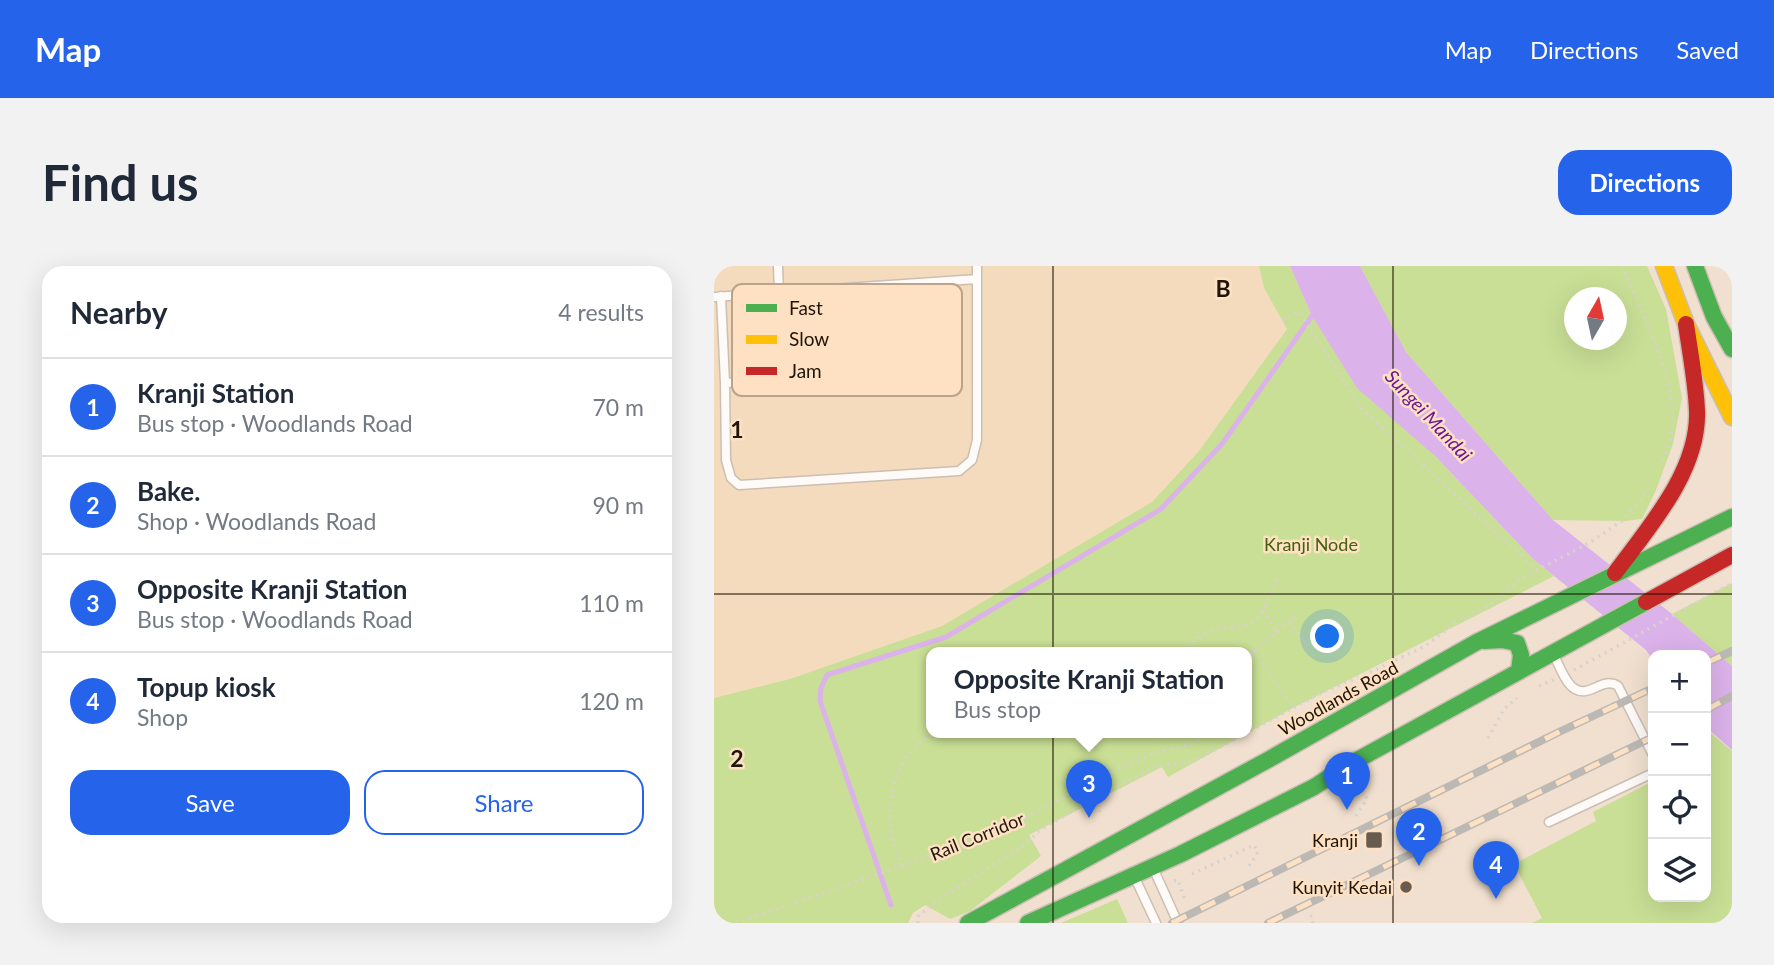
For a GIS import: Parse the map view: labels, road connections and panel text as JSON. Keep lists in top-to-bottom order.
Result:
{
  "streets": {
    "main road": ["Woodlands Road"],
    "path": ["Rail Corridor"]
  },
  "water": ["Sungei Mandai"],
  "parks": ["Kranji Node"],
  "places": {
    "transit": ["Kranji"],
    "other": ["Kunyit Kedai"]
  },
  "legend": ["Fast", "Slow", "Jam"],
  "north": "top",
  "page": {
    "header": "Map",
    "nav": ["Map", "Directions", "Saved"],
    "buttons": [
      "Directions",
      ["Save", "Share"]
    ],
    "title": "Find us",
    "heading": ["Nearby", "4 results"],
    "list": [
      {
        "mark": "1",
        "name": "Kranji Station",
        "note": "Bus stop · Woodlands Road",
        "value": "70 m"
      },
      {
        "mark": "2",
        "name": "Bake.",
        "note": "Shop · Woodlands Road",
        "value": "90 m"
      },
      {
        "mark": "3",
        "name": "Opposite Kranji Station",
        "note": "Bus stop · Woodlands Road",
        "value": "110 m"
      },
      {
        "mark": "4",
        "name": "Topup kiosk",
        "note": "Shop",
        "value": "120 m"
      }
    ],
    "popup": ["Opposite Kranji Station", "Bus stop"],
    "map_buttons": ["+", "−"],
    "pins": [
      "1",
      "3",
      "2",
      "4"
    ]
  },
  "grid": {
    "columns": ["B"],
    "rows": ["1", "2"]
  }
}
